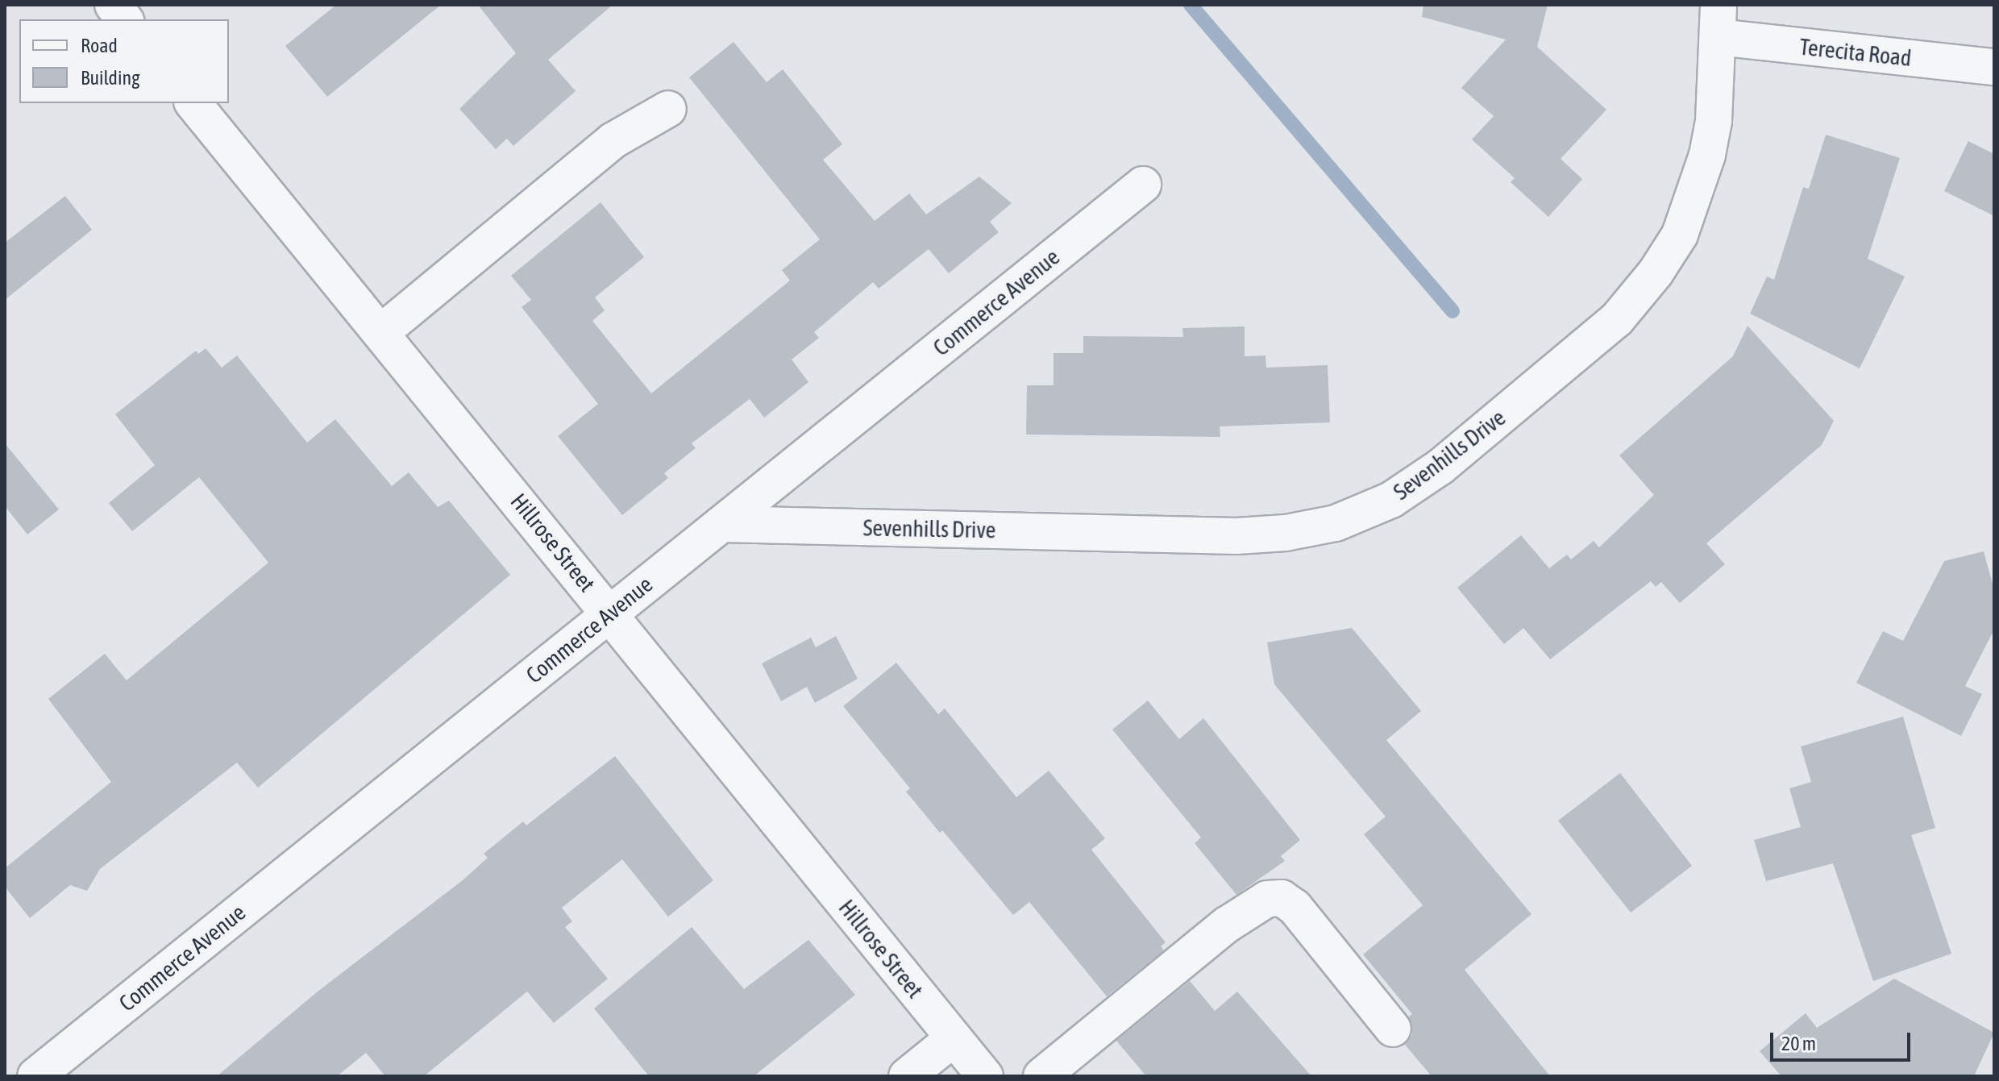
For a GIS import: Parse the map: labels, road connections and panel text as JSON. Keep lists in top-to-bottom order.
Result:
{
  "streets": {
    "street": [
      "Terecita Road",
      "Commerce Avenue",
      "Sevenhills Drive",
      "Hillrose Street"
    ]
  },
  "crossings": [
    ["Terecita Road", "Sevenhills Drive"],
    ["Commerce Avenue", "Sevenhills Drive"],
    ["Commerce Avenue", "Hillrose Street"]
  ],
  "legend": ["Road", "Building"],
  "scale_bar": "20 m"
}
